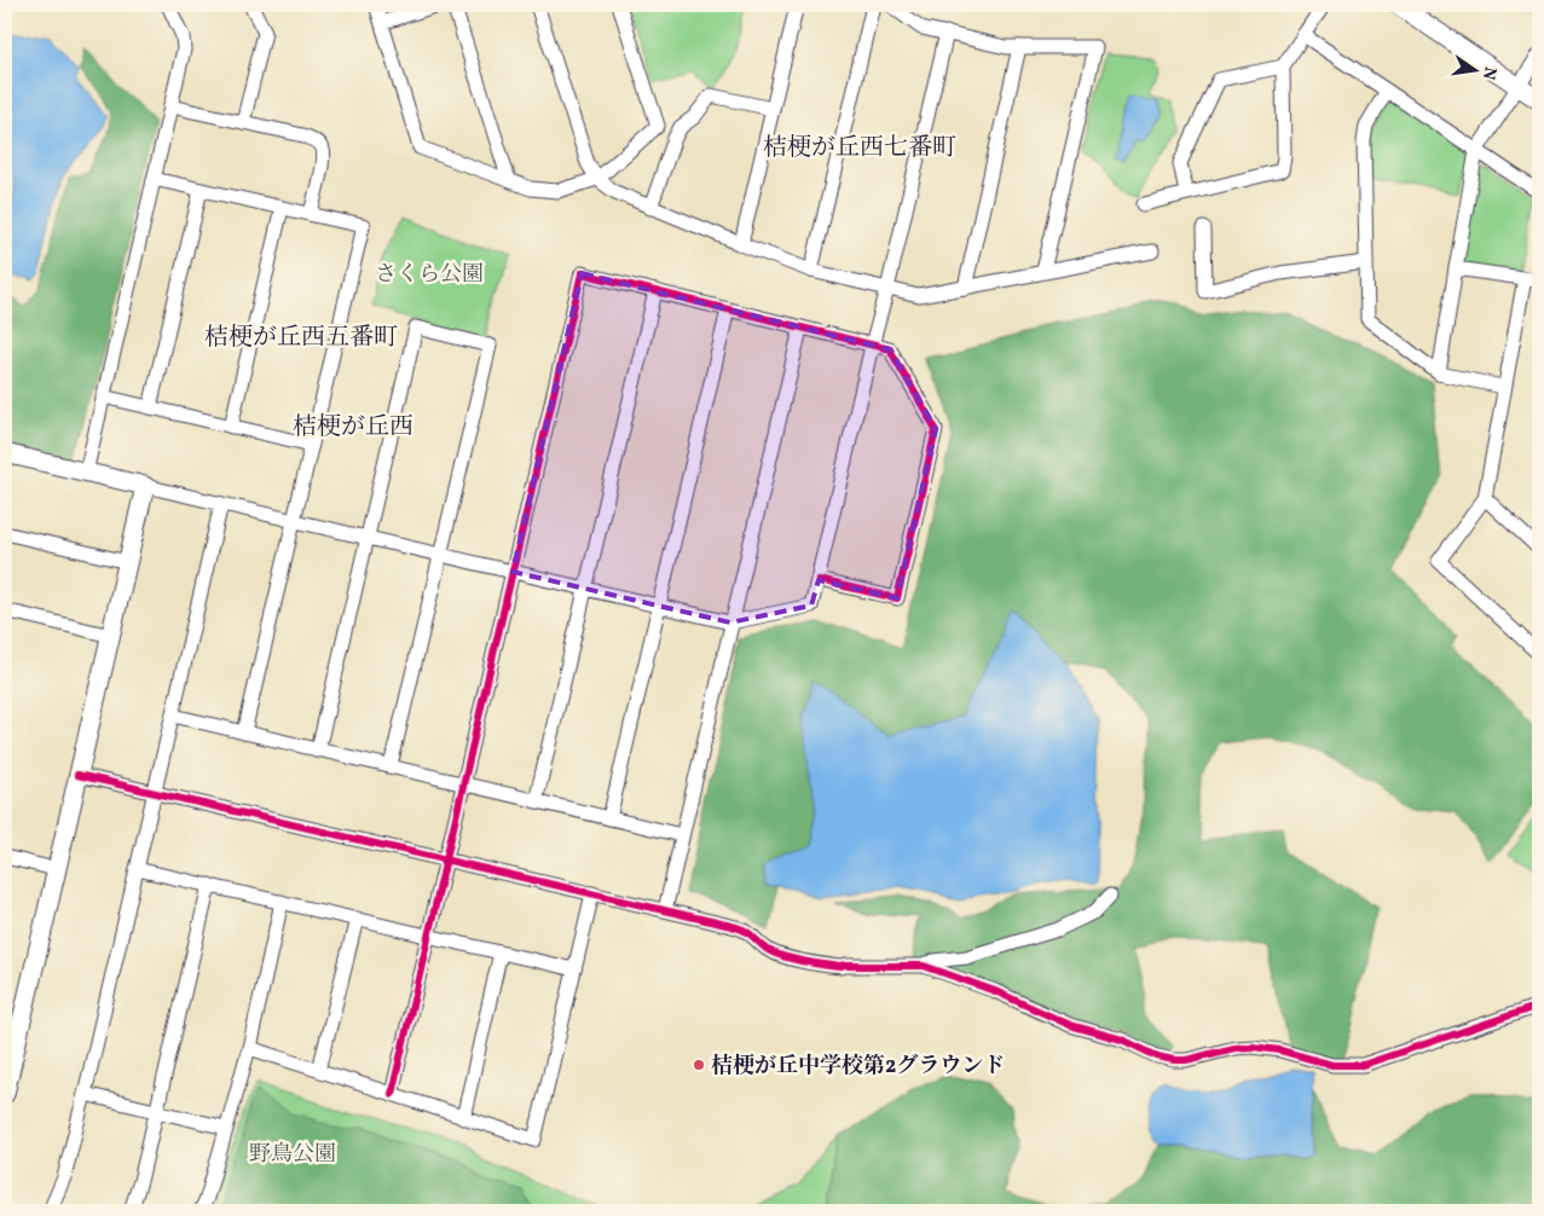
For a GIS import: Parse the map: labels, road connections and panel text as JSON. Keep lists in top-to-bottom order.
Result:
{
  "districts": ["桔梗が丘西七番町", "桔梗が丘西五番町", "桔梗が丘西"],
  "parks": ["さくら公園", "野鳥公園"],
  "places": ["桔梗が丘中学校第2グラウンド"],
  "north": "right"
}
